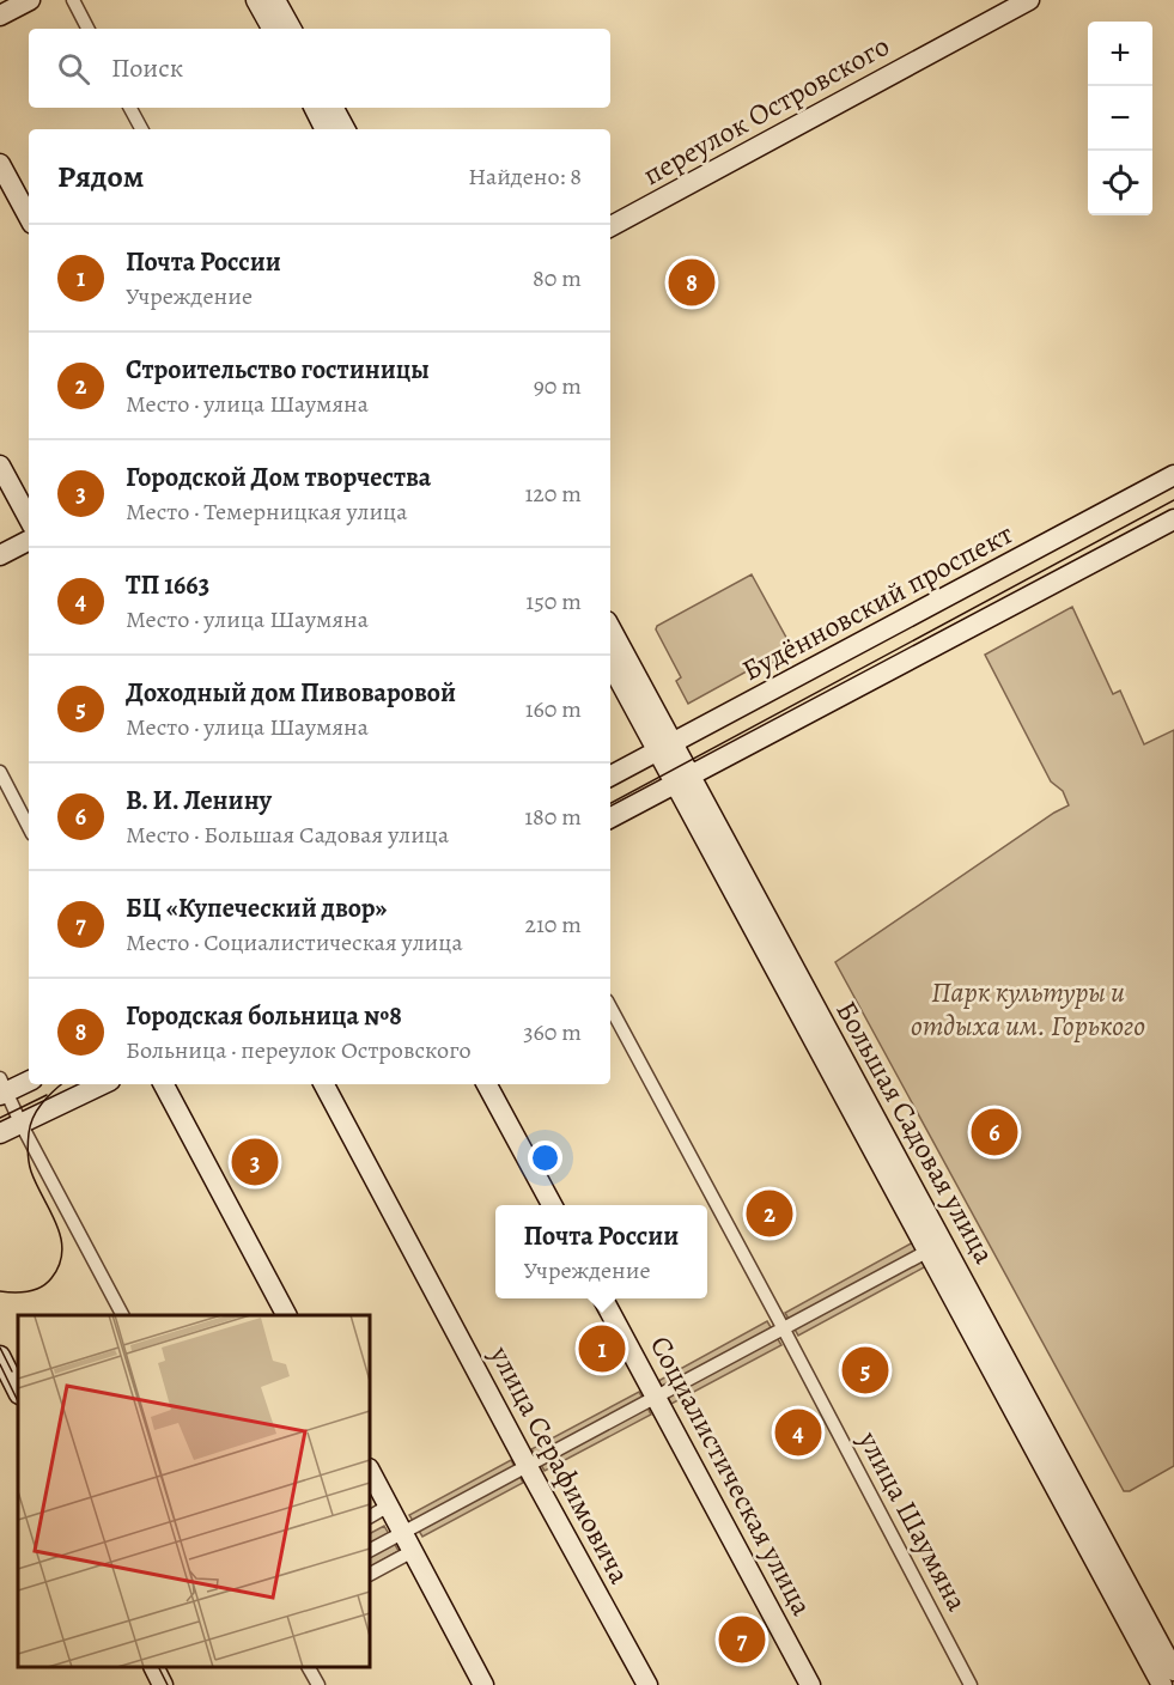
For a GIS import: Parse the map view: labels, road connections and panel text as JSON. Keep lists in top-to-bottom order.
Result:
{
  "streets": {
    "main road": [
      "переулок Островского",
      "Будённовский проспект",
      "Большая Садовая улица",
      "улица Серафимовича",
      "Социалистическая улица"
    ],
    "street": ["улица Шаумяна"]
  },
  "crossings": [
    ["Будённовский проспект", "Большая Садовая улица"]
  ],
  "parks": ["Парк культуры и отдыха им. Горького"],
  "page": {
    "map_buttons": ["+", "−"],
    "search": "Поиск",
    "heading": ["Рядом", "Найдено: 8"],
    "list": [
      {
        "mark": "1",
        "name": "Почта России",
        "note": "Учреждение",
        "value": "80 m"
      },
      {
        "mark": "2",
        "name": "Строительство гостиницы",
        "note": "Место · улица Шаумяна",
        "value": "90 m"
      },
      {
        "mark": "3",
        "name": "Городской Дом творчества",
        "note": "Место · Темерницкая улица",
        "value": "120 m"
      },
      {
        "mark": "4",
        "name": "ТП 1663",
        "note": "Место · улица Шаумяна",
        "value": "150 m"
      },
      {
        "mark": "5",
        "name": "Доходный дом Пивоваровой",
        "note": "Место · улица Шаумяна",
        "value": "160 m"
      },
      {
        "mark": "6",
        "name": "В. И. Ленину",
        "note": "Место · Большая Садовая улица",
        "value": "180 m"
      },
      {
        "mark": "7",
        "name": "БЦ «Купеческий двор»",
        "note": "Место · Социалистическая улица",
        "value": "210 m"
      },
      {
        "mark": "8",
        "name": "Городская больница №8",
        "note": "Больница · переулок Островского",
        "value": "360 m"
      }
    ],
    "pins": [
      "8",
      "6",
      "3",
      "2",
      "1",
      "5",
      "4",
      "7"
    ],
    "popup": ["Почта России", "Учреждение"]
  }
}
